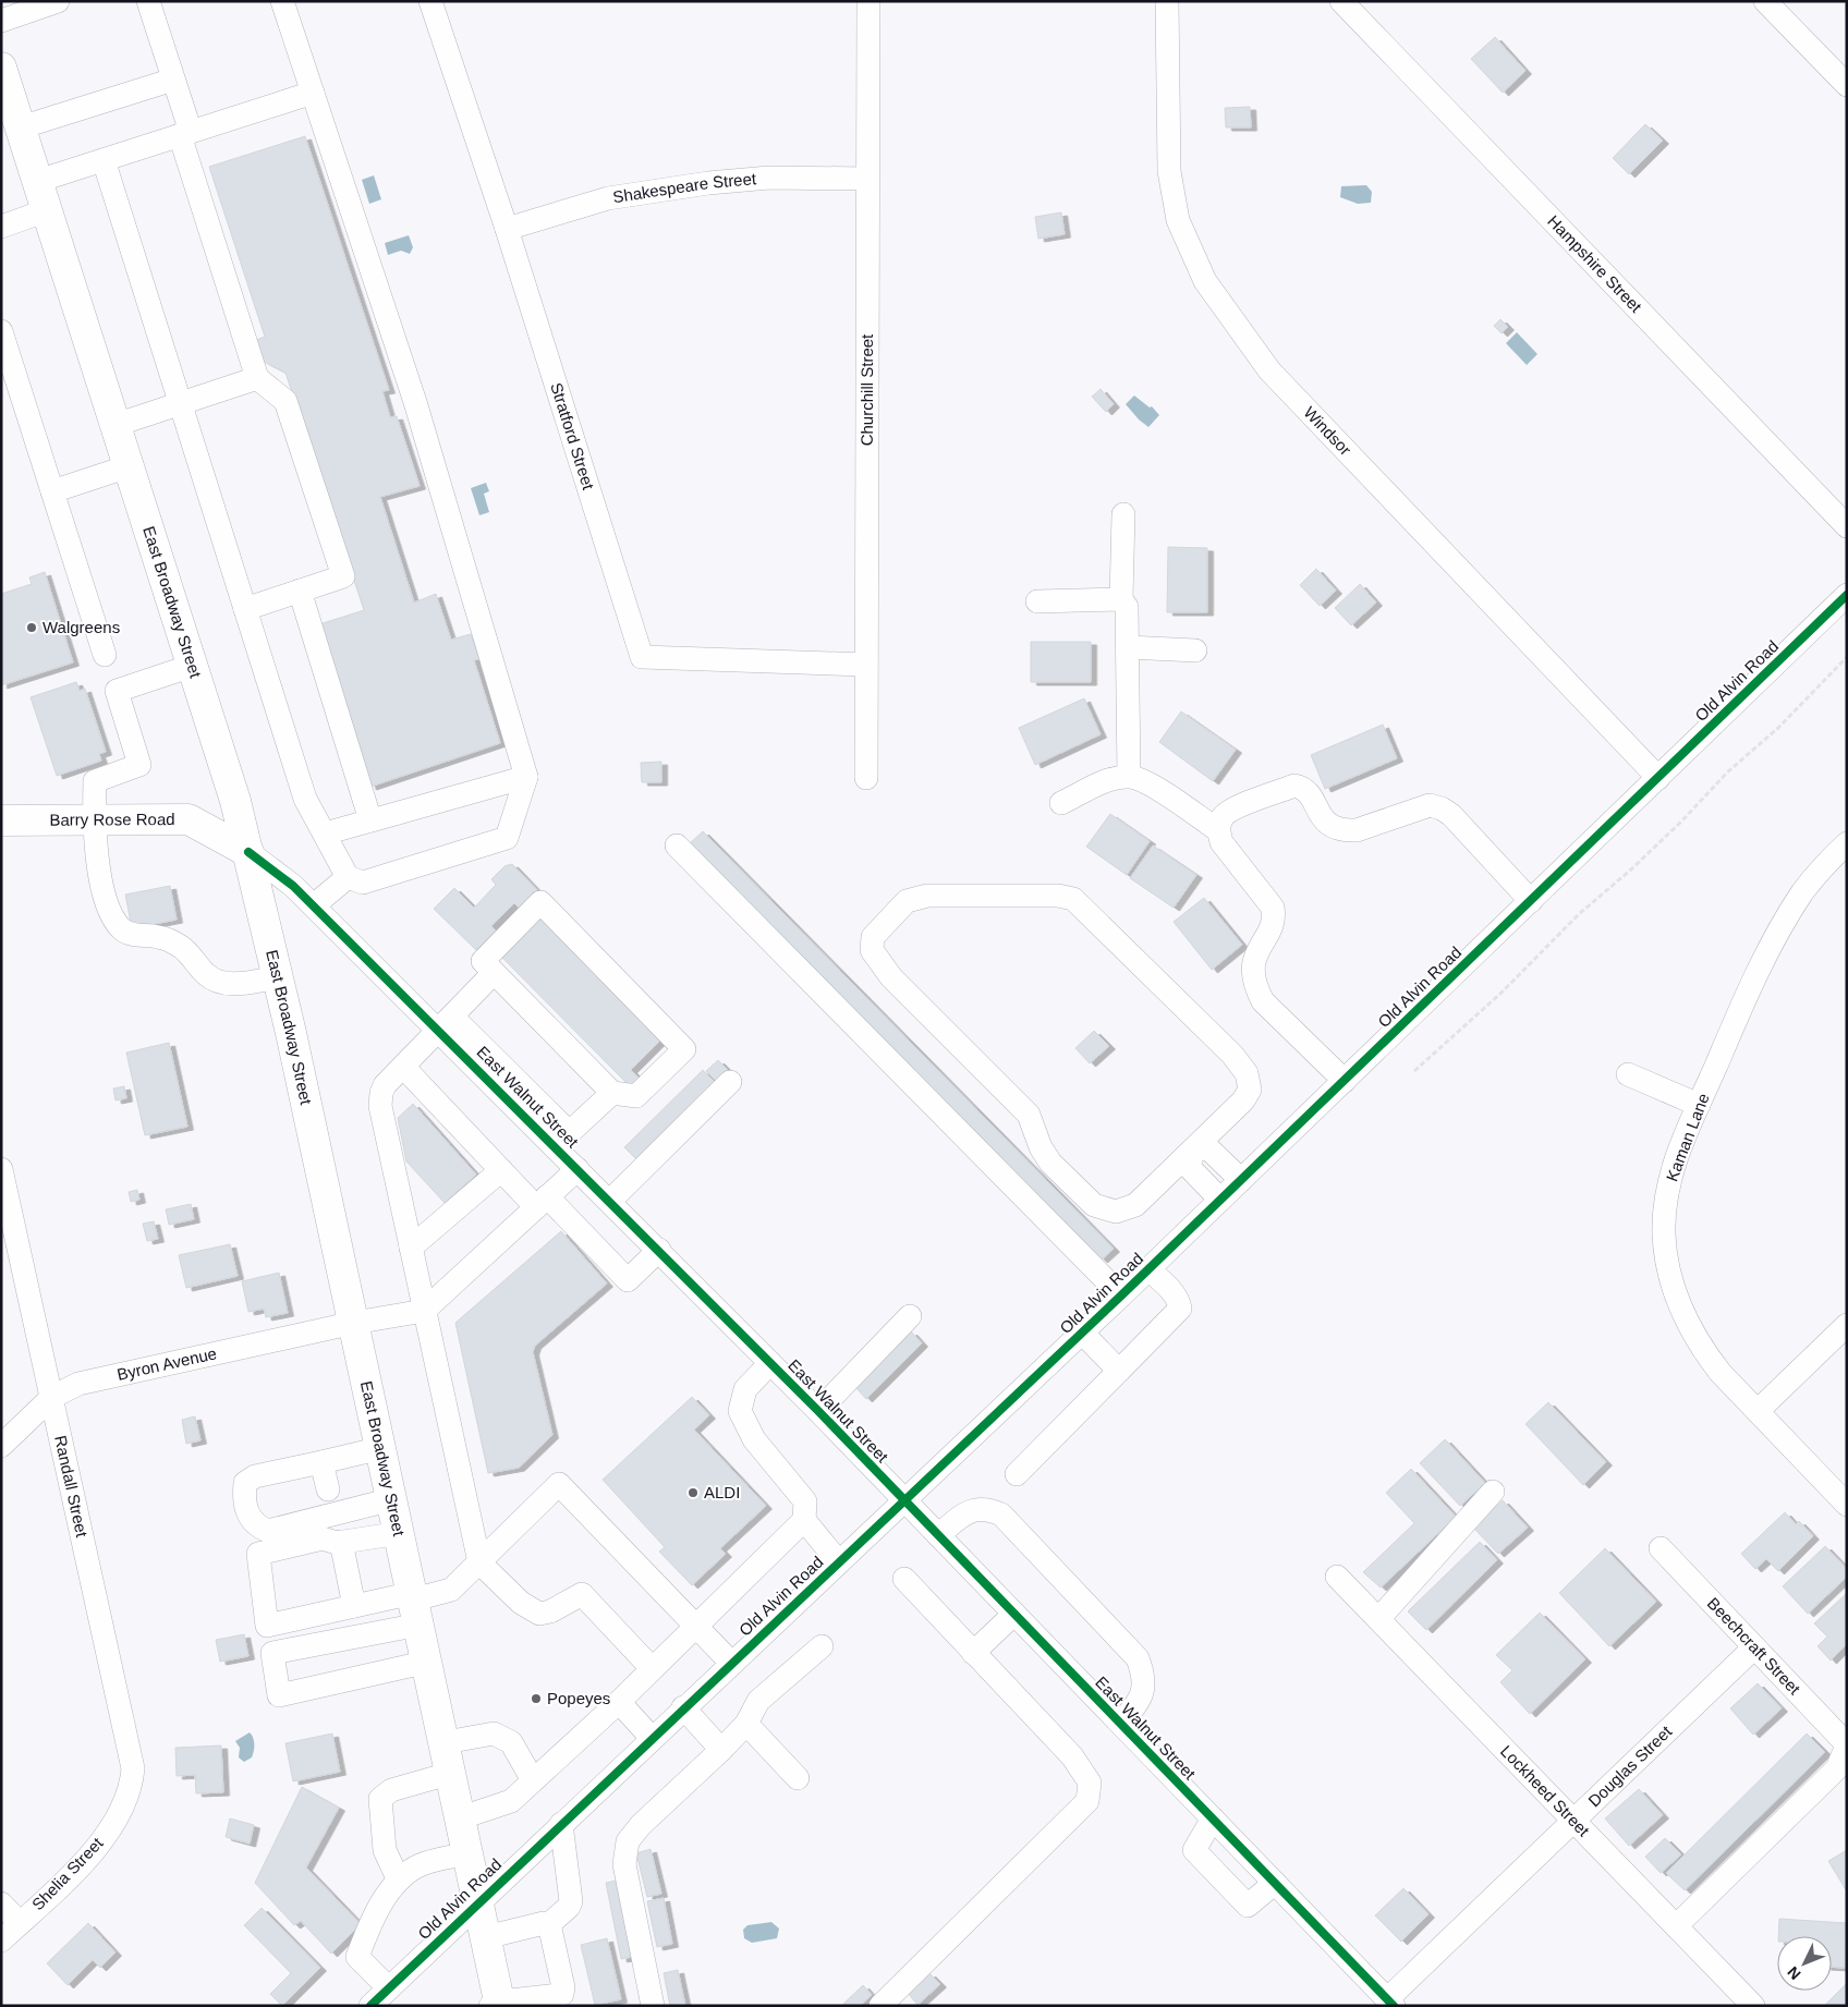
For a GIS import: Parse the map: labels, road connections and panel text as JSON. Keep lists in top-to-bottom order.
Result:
{
  "streets": {
    "main road": ["East Broadway Street", "Barry Rose Road"],
    "street": [
      "Shakespeare Street",
      "Hampshire Street",
      "Churchill Street",
      "Windsor",
      "Stratford Street",
      "Old Alvin Road",
      "East Walnut Street",
      "Kaman Lane",
      "Byron Avenue",
      "Randall Street",
      "Beechcraft Street",
      "Douglas Street",
      "Lockheed Street",
      "Shelia Street"
    ]
  },
  "crossings": [
    ["Shakespeare Street", "Churchill Street"],
    ["Shakespeare Street", "Stratford Street"],
    ["Churchill Street", "Stratford Street"],
    ["Windsor", "Old Alvin Road"],
    ["East Broadway Street", "Old Alvin Road"],
    ["East Broadway Street", "Barry Rose Road"],
    ["East Broadway Street", "East Walnut Street"],
    ["East Broadway Street", "Byron Avenue"],
    ["Old Alvin Road", "East Walnut Street"],
    ["Barry Rose Road", "East Walnut Street"],
    ["East Walnut Street", "Douglas Street"],
    ["Byron Avenue", "Randall Street"],
    ["Randall Street", "Shelia Street"],
    ["Beechcraft Street", "Douglas Street"],
    ["Douglas Street", "Lockheed Street"]
  ],
  "places": ["Walgreens", "ALDI", "Popeyes"],
  "north": "bottom left"
}
